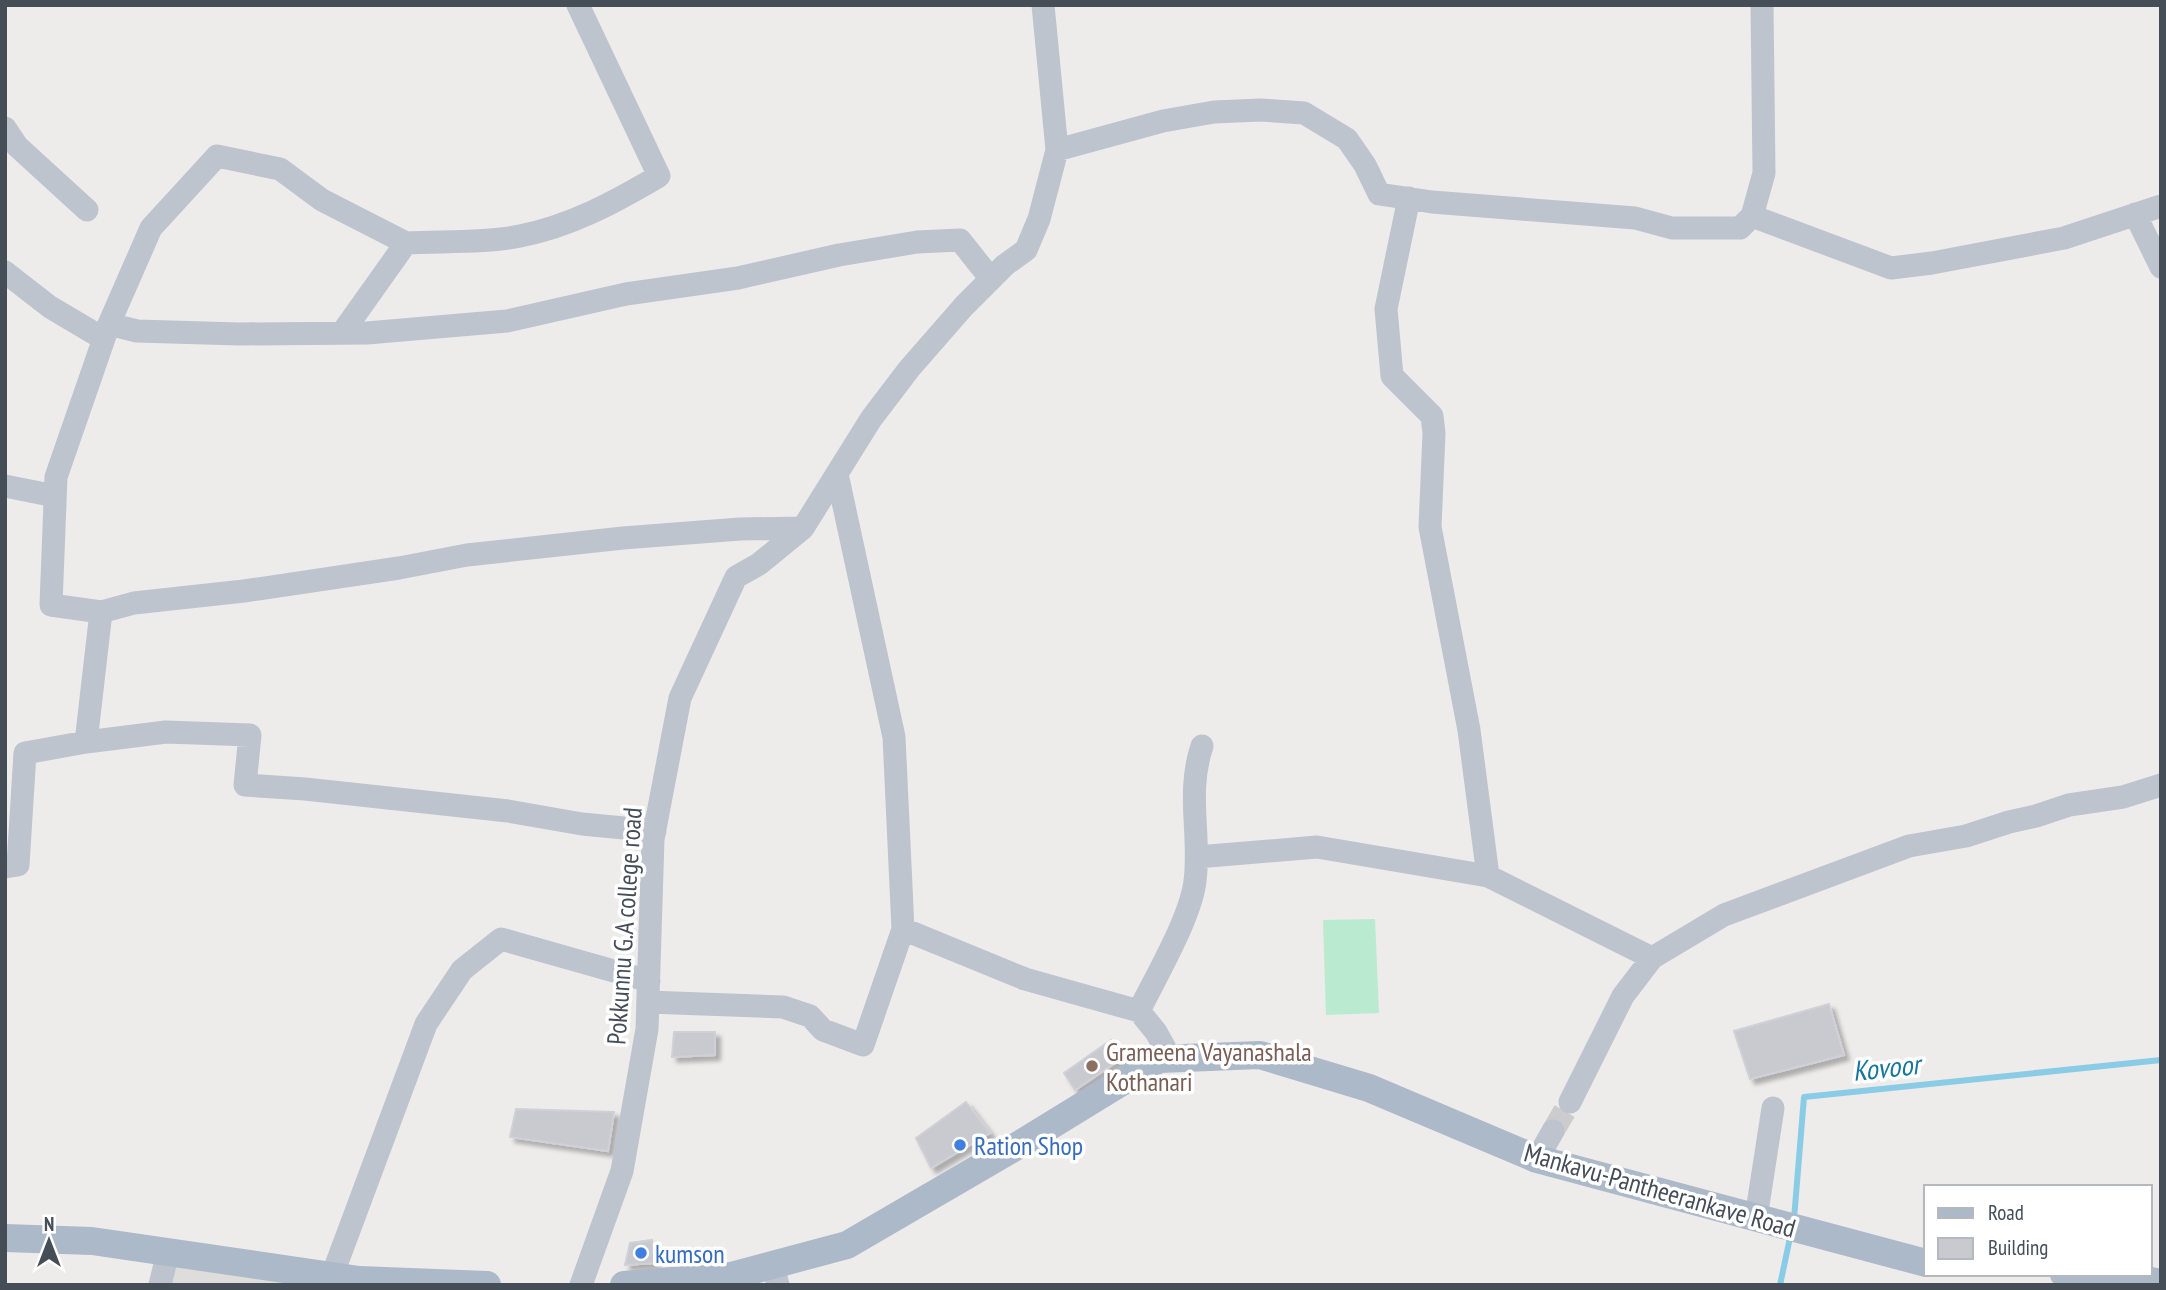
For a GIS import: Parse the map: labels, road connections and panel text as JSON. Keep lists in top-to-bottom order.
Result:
{
  "streets": {
    "main road": ["Mankavu-Pantheerankave Road"],
    "street": ["Pokkunnu G.A college road"]
  },
  "water": ["Kovoor"],
  "places": ["Grameena Vayanashala Kothanari", "Ration Shop", "kumson"],
  "legend": ["Road", "Building"],
  "north": "top"
}
